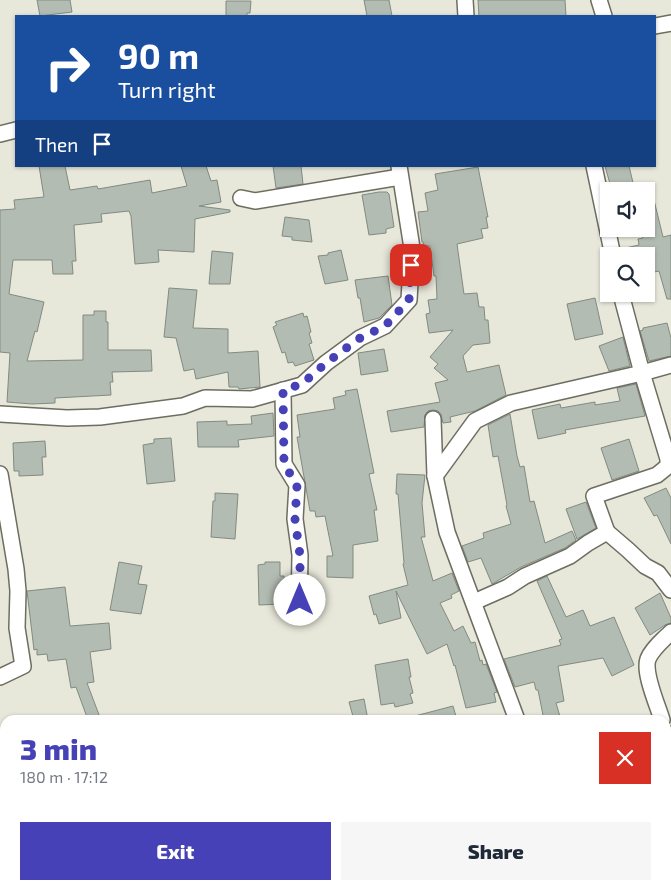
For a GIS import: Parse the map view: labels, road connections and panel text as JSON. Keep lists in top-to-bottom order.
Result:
{
  "page": {
    "turn": ["90 m", "Turn right"],
    "then": "Then",
    "heading": ["3 min", "180 m · 17:12"],
    "buttons": ["Exit", "Share"]
  }
}
